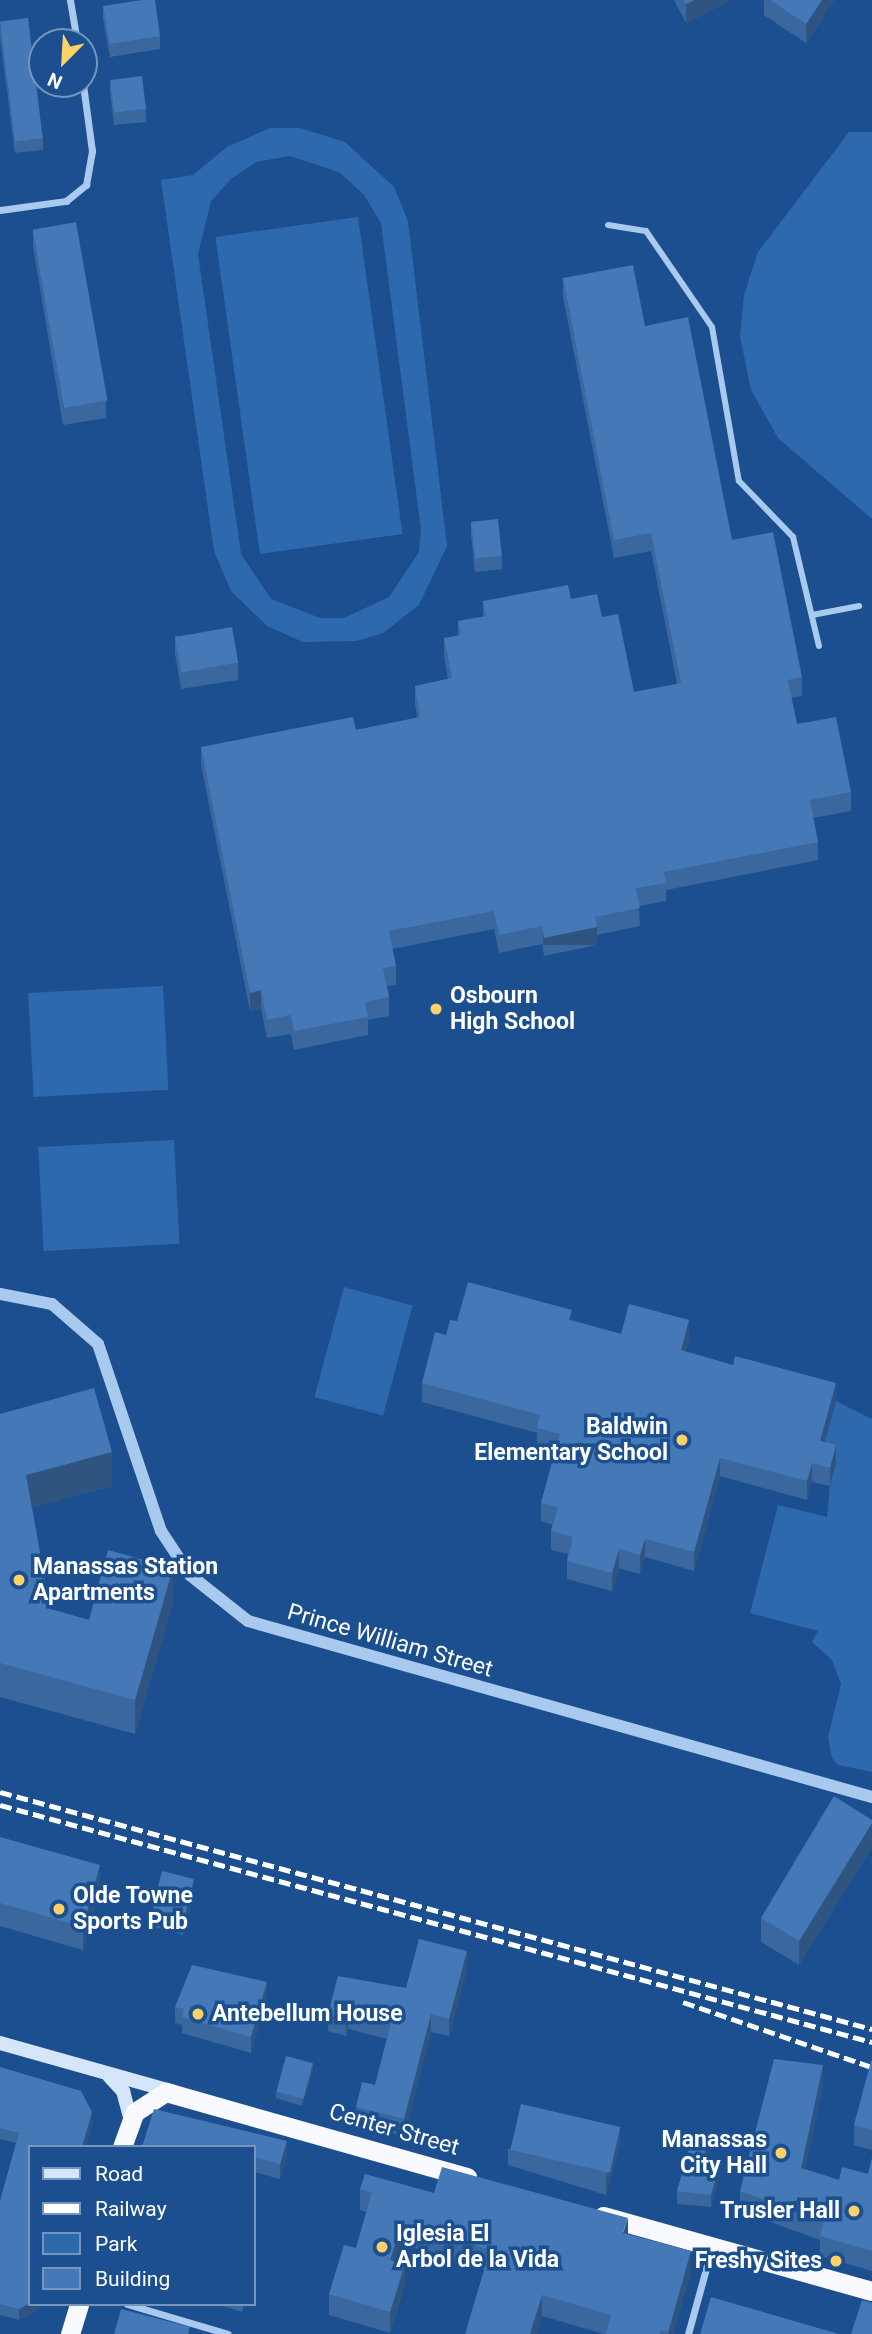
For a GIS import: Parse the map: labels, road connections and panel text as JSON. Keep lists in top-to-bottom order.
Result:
{
  "streets": {
    "highway": ["Center Street"],
    "street": ["Prince William Street"]
  },
  "places": [
    "Osbourn High School",
    "Baldwin Elementary School",
    "Manassas Station Apartments",
    "Olde Towne Sports Pub",
    "Antebellum House",
    "Manassas City Hall",
    "Trusler Hall",
    "Iglesia El Arbol de la Vida",
    "Freshy Sites"
  ],
  "legend": [
    "Road",
    "Railway",
    "Park",
    "Building"
  ],
  "north": "bottom left"
}
